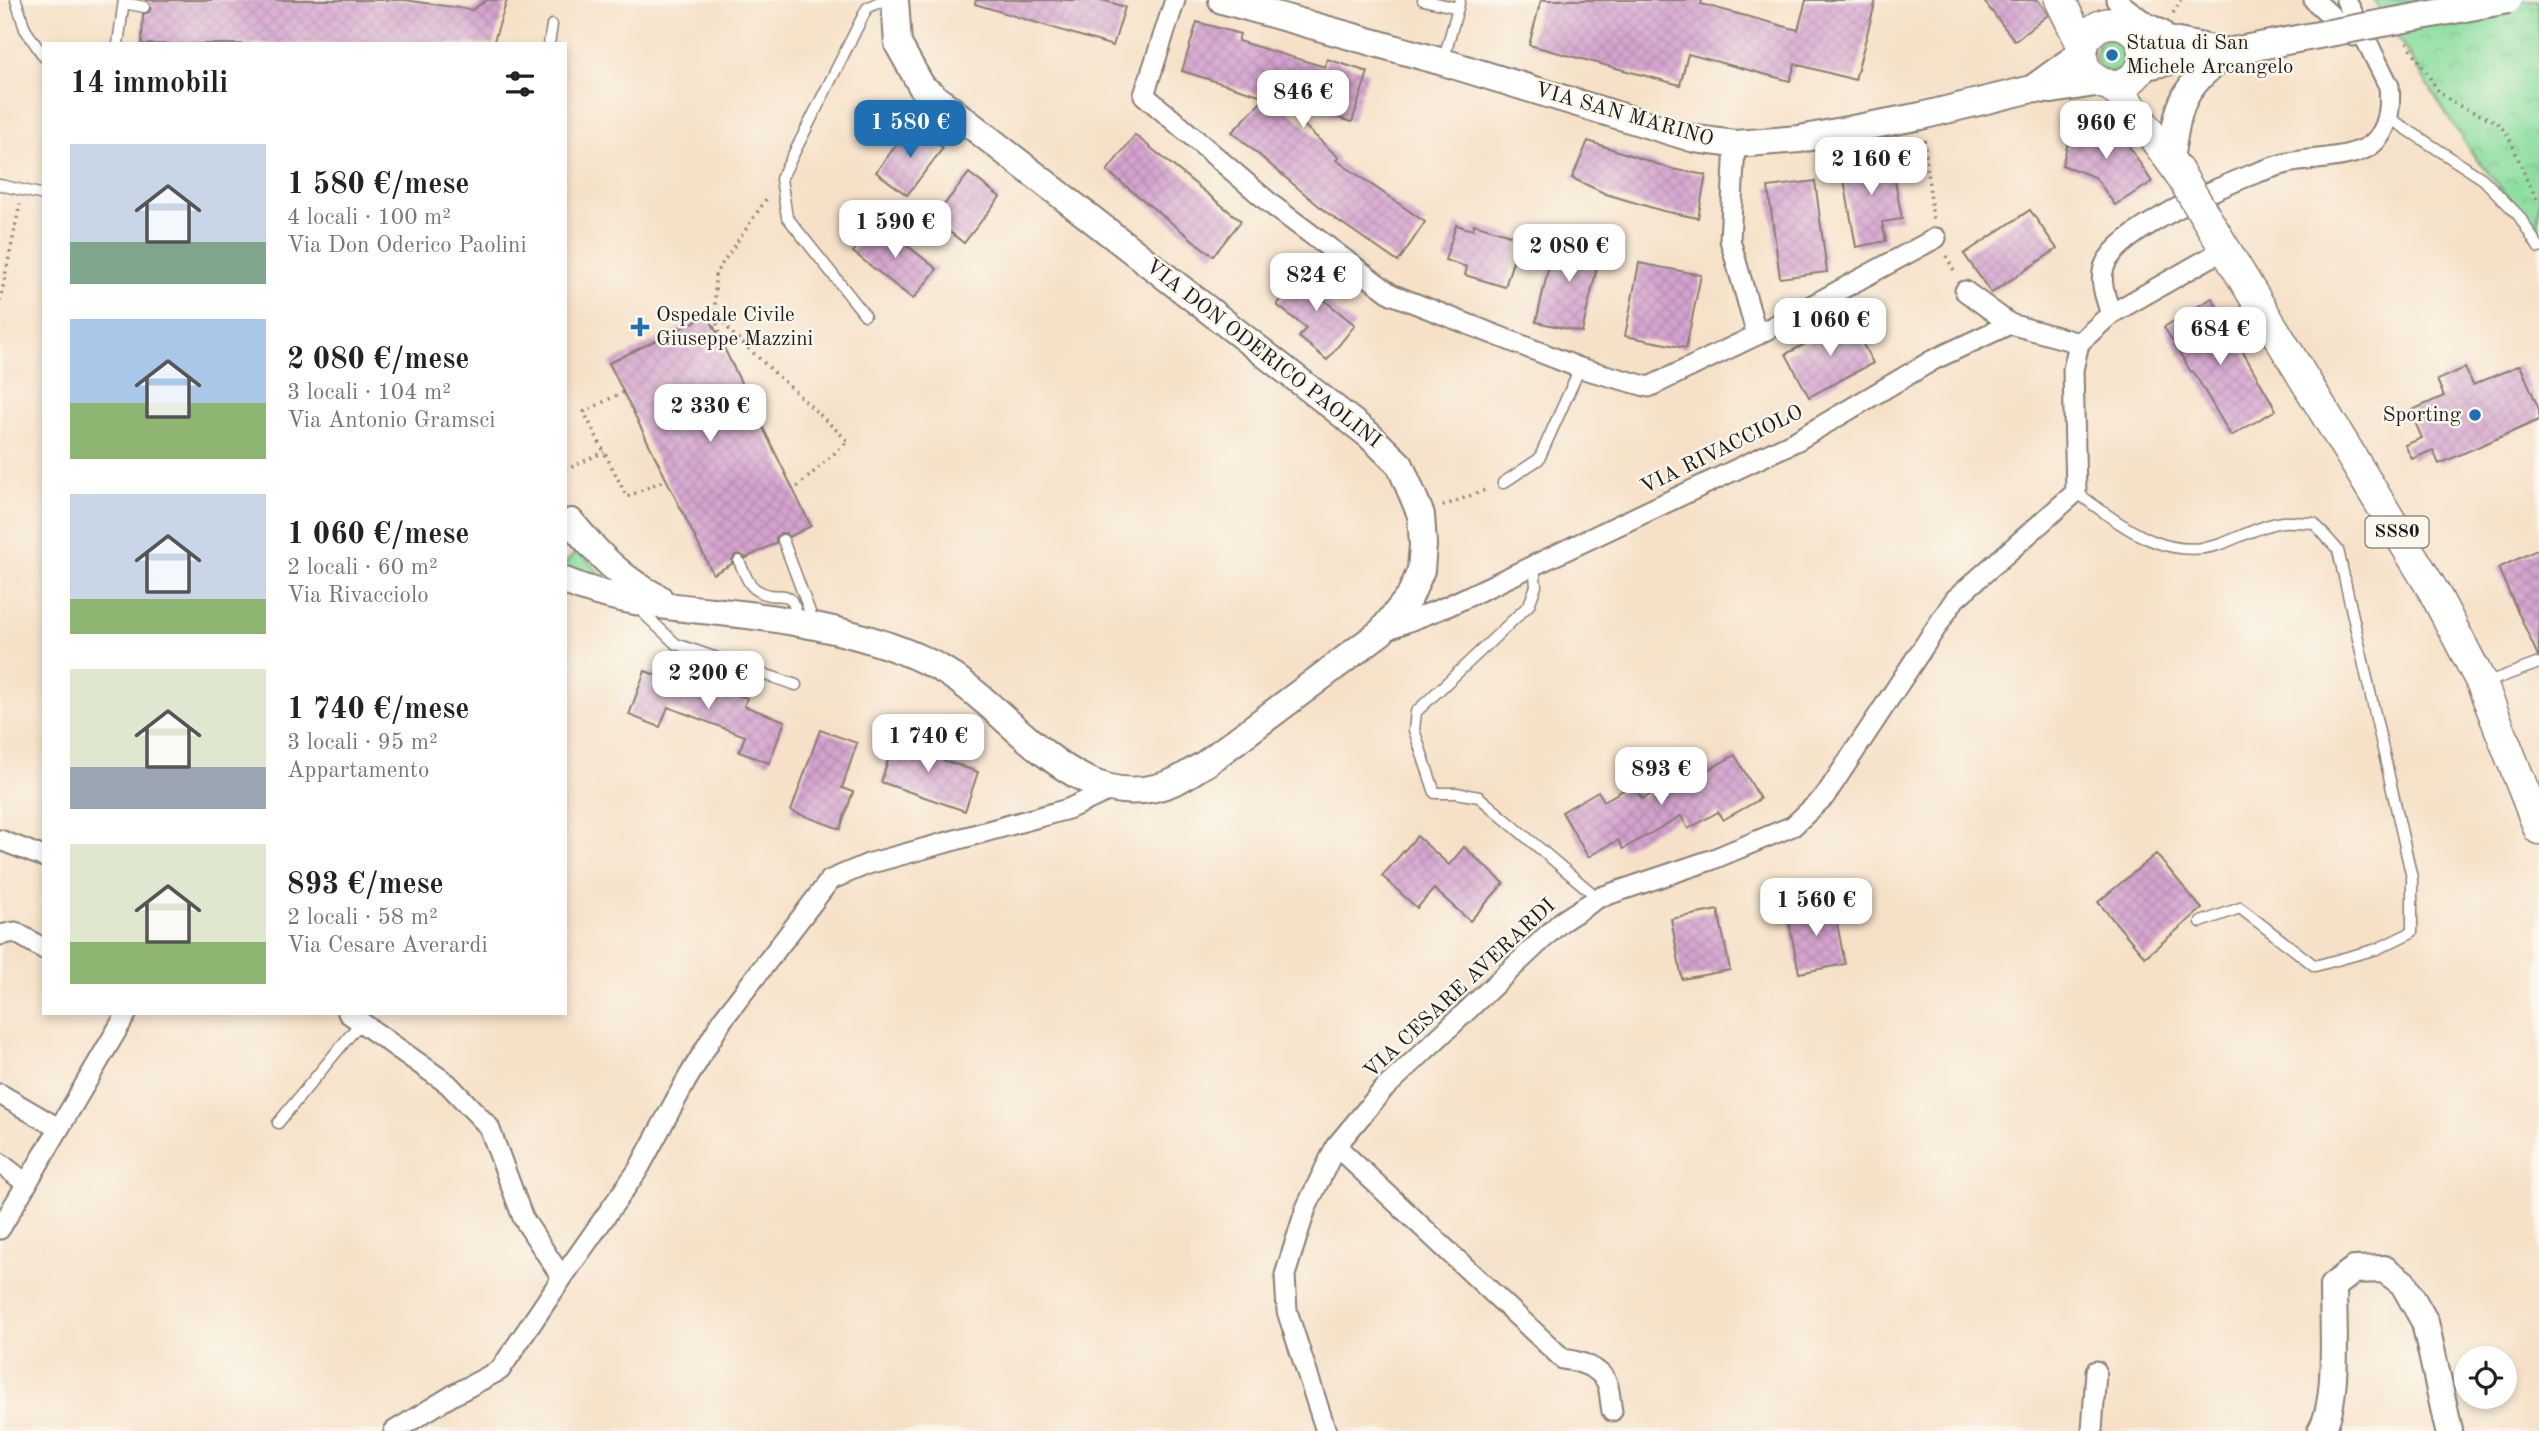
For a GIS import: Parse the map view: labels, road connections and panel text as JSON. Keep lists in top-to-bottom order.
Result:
{
  "streets": {
    "main road": ["SS80"],
    "street": [
      "VIA SAN MARINO",
      "VIA DON ODERICO PAOLINI",
      "VIA RIVACCIOLO",
      "VIA CESARE AVERARDI"
    ]
  },
  "crossings": [
    ["VIA SAN MARINO", "SS80"],
    ["VIA DON ODERICO PAOLINI", "VIA RIVACCIOLO"]
  ],
  "places": {
    "other": ["Statua di San Michele Arcangelo", "Sporting"],
    "health": ["Ospedale Civile Giuseppe Mazzini"]
  },
  "page": {
    "heading": "14 immobili",
    "price": [
      "846 €",
      "1 580 €",
      "960 €",
      "2 160 €",
      "1 590 €",
      "2 080 €",
      "824 €",
      "1 060 €",
      "684 €",
      "2 330 €",
      "2 200 €",
      "1 740 €",
      "893 €",
      "1 560 €"
    ],
    "list": [
      {
        "name": "1 580 €/mese",
        "note": "4 locali · 100 m² · Via Don Oderico Paolini"
      },
      {
        "name": "2 080 €/mese",
        "note": "3 locali · 104 m² · Via Antonio Gramsci"
      },
      {
        "name": "1 060 €/mese",
        "note": "2 locali · 60 m² · Via Rivacciolo"
      },
      {
        "name": "1 740 €/mese",
        "note": "3 locali · 95 m² · Appartamento"
      },
      {
        "name": "893 €/mese",
        "note": "2 locali · 58 m² · Via Cesare Averardi"
      }
    ]
  }
}
